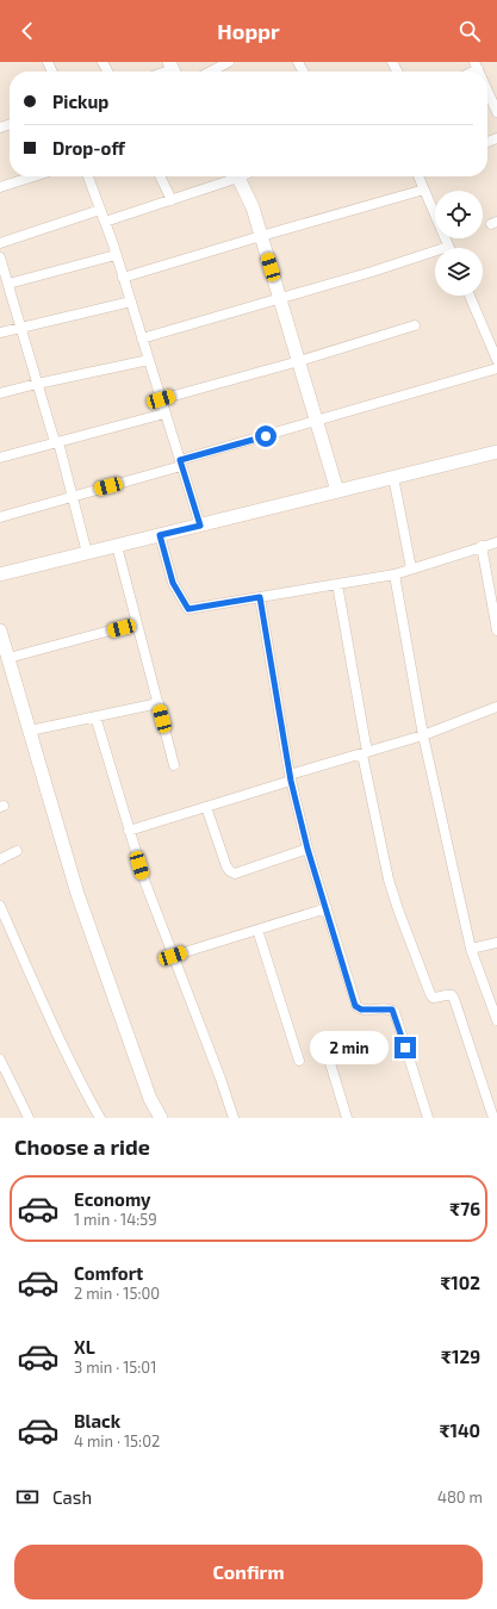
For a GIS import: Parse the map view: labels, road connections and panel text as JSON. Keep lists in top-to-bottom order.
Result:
{
  "page": {
    "header": "Hoppr",
    "banner": ["Pickup", "Drop-off"],
    "bubble": "2 min",
    "heading": "Choose a ride",
    "list": [
      {
        "name": "Economy",
        "note": "1 min · 14:59",
        "value": "₹76"
      },
      {
        "name": "Comfort",
        "note": "2 min · 15:00",
        "value": "₹102"
      },
      {
        "name": "XL",
        "note": "3 min · 15:01",
        "value": "₹129"
      },
      {
        "name": "Black",
        "note": "4 min · 15:02",
        "value": "₹140"
      }
    ],
    "pay": ["Cash", "480 m"],
    "buttons": "Confirm"
  }
}
